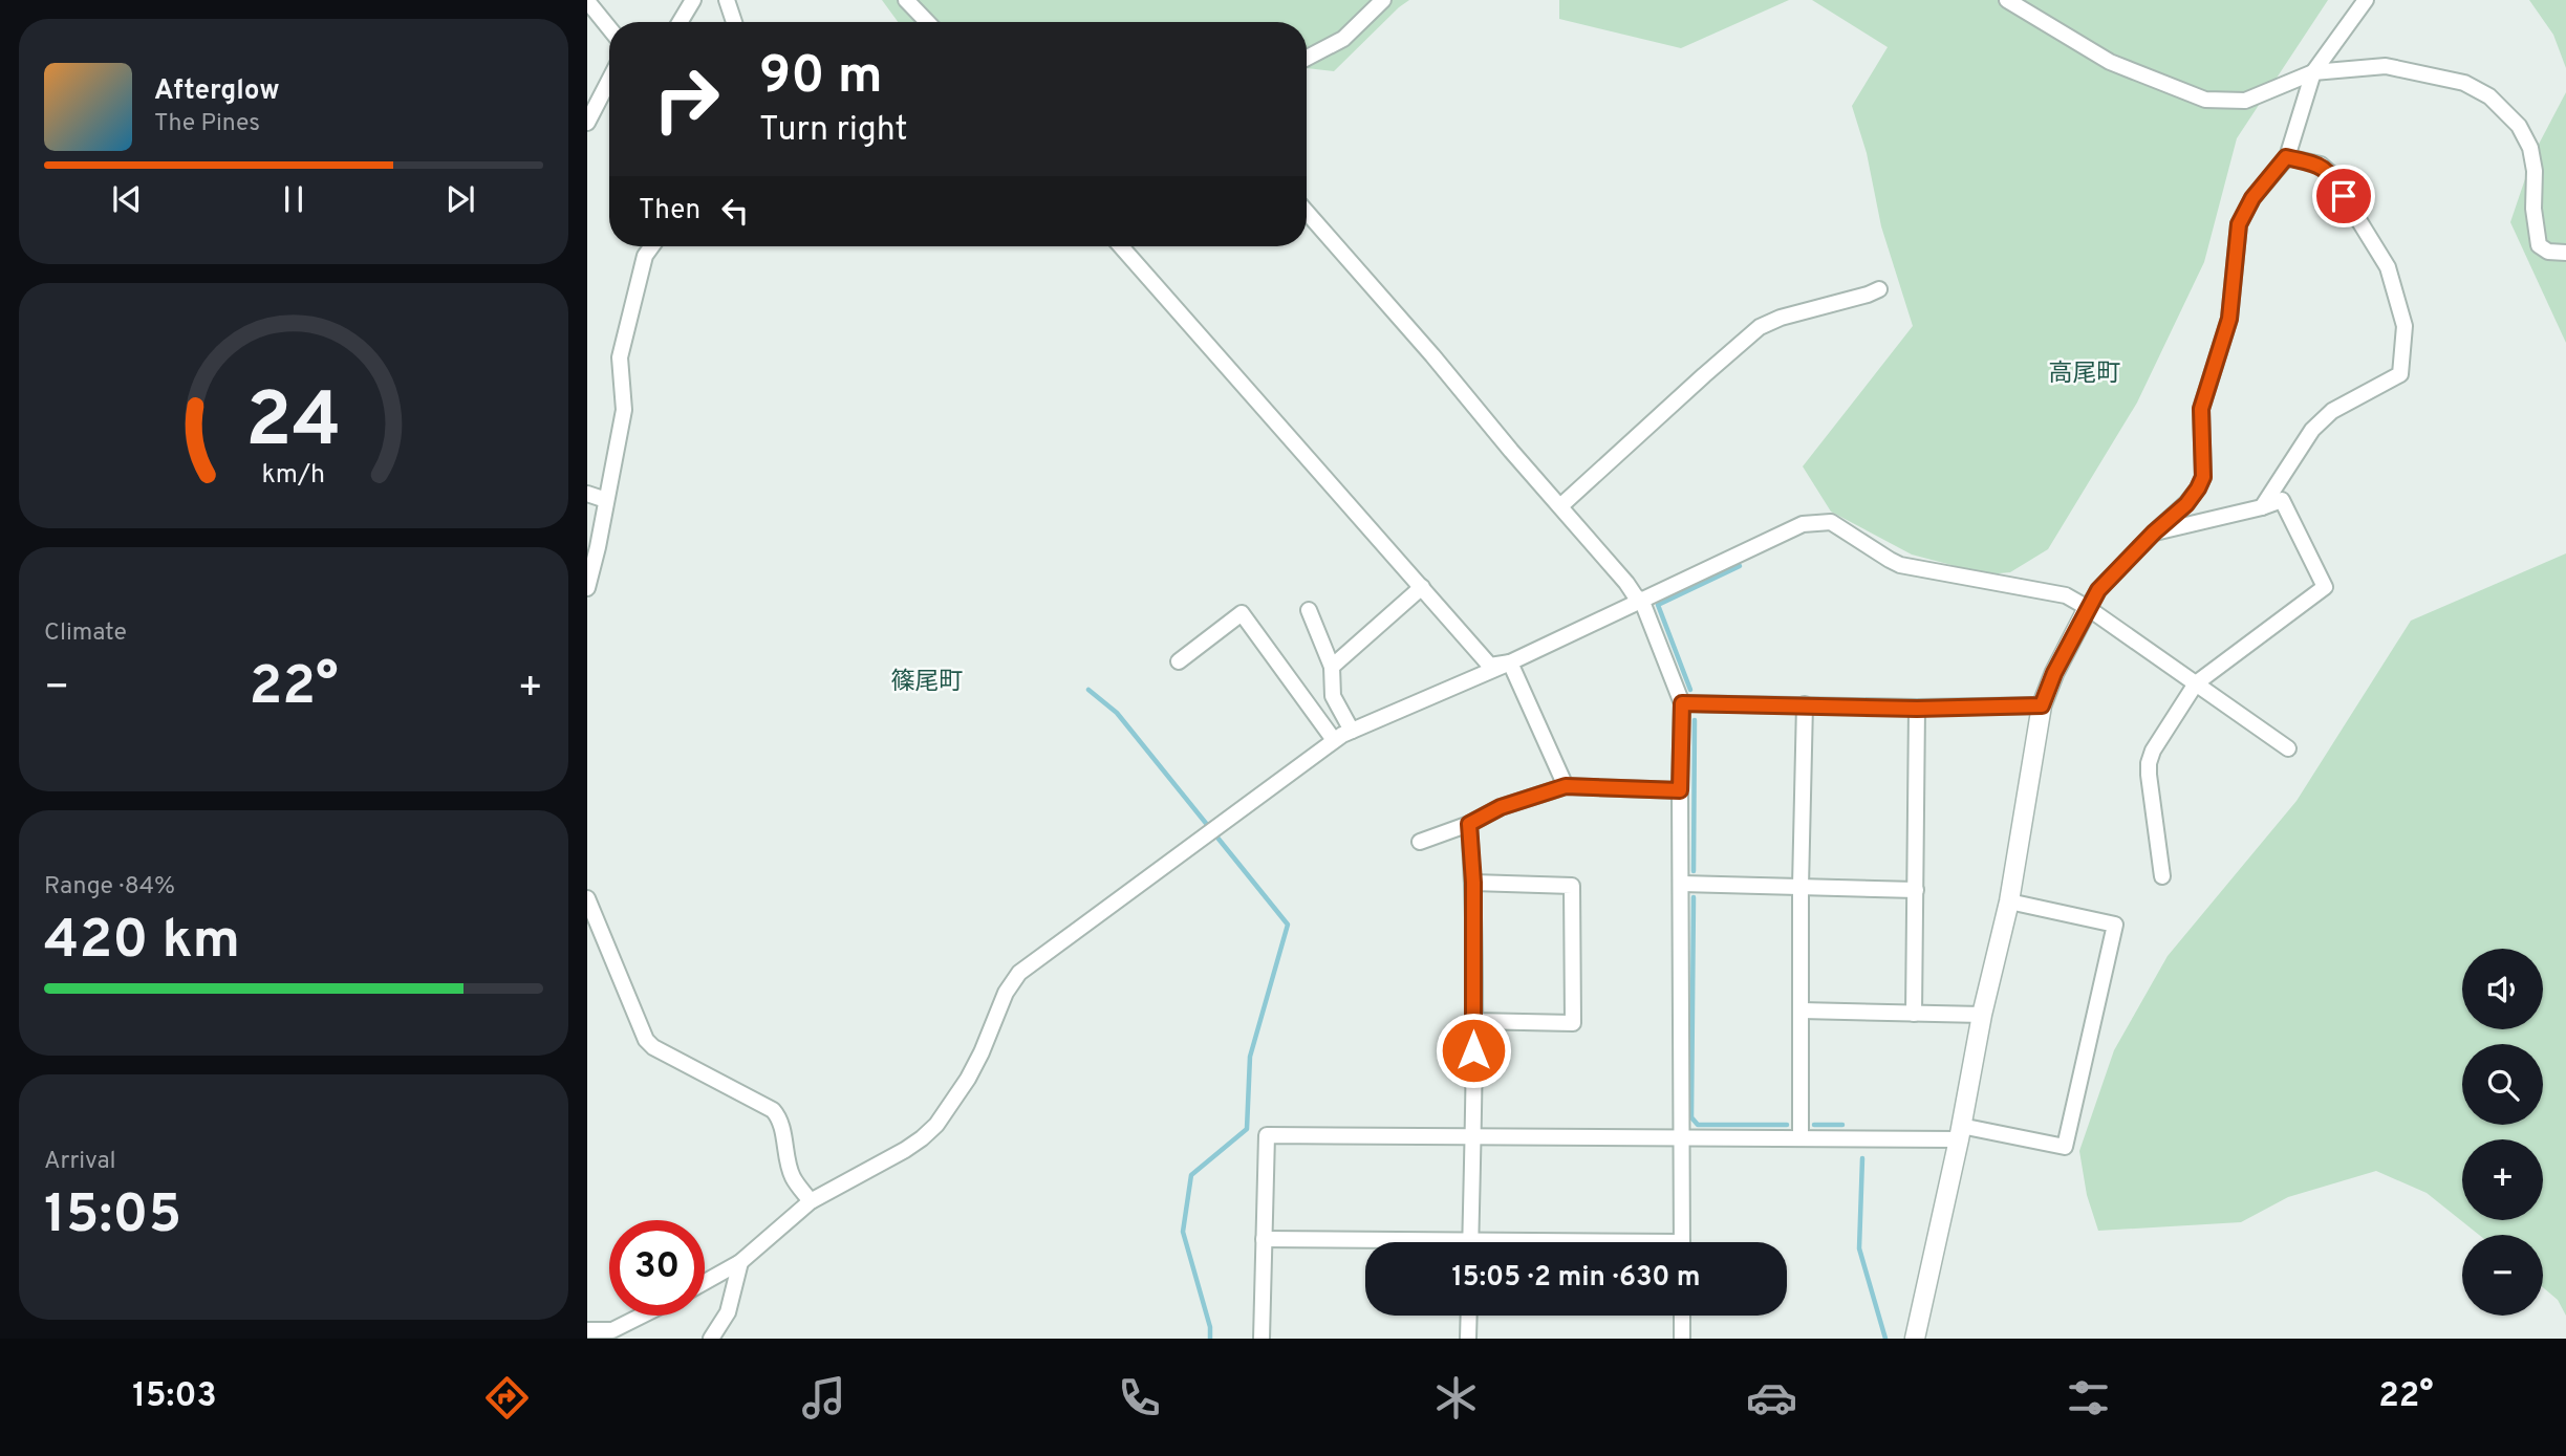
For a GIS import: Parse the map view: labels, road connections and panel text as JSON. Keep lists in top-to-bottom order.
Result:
{
  "districts": ["高尾町", "篠尾町"],
  "page": {
    "turn": ["90 m", "Turn right"],
    "song": ["Afterglow", "The Pines"],
    "then": "Then",
    "tile": [
      "Climate",
      ["Range · 84%", "420 km"],
      ["Arrival", "15:05"]
    ],
    "heat": ["−", "22°", "+"],
    "map_buttons": ["+", "−"],
    "limit": "30",
    "trip": "15:05 · 2 min · 630 m",
    "tabs": ["15:03", "22°"],
    "gauge": ["24", "km/h"]
  }
}
